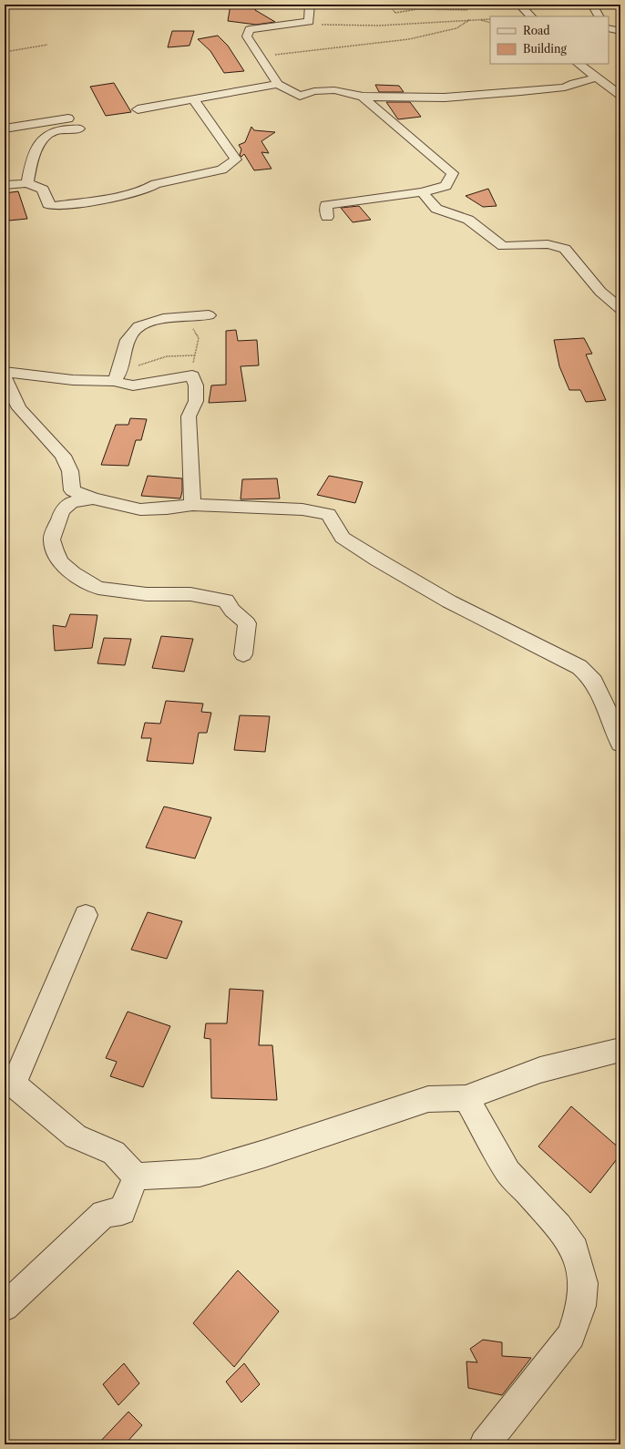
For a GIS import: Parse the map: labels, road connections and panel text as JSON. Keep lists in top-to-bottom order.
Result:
{
  "legend": ["Road", "Building"]
}
